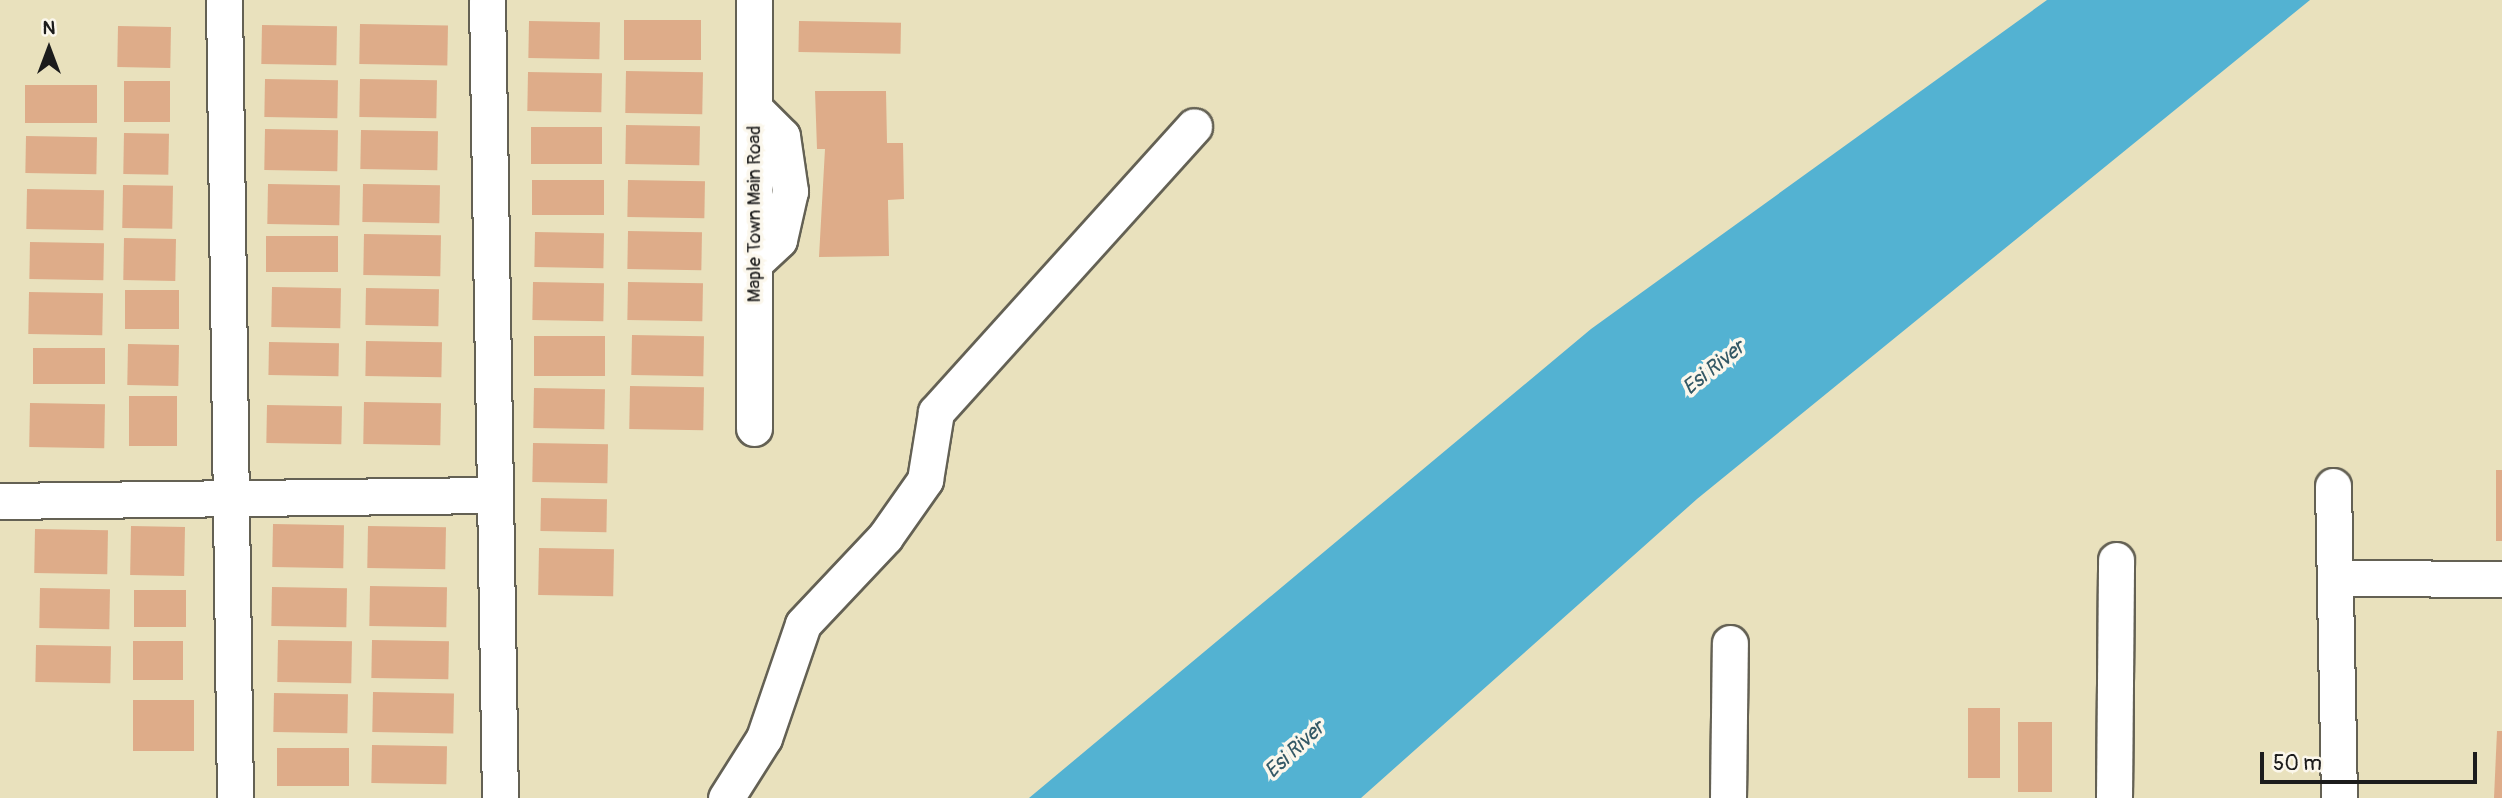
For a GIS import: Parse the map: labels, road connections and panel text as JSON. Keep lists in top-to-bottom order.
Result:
{
  "streets": {
    "street": ["Maple Town Main Road"]
  },
  "water": ["Esi River"],
  "scale_bar": "50 m",
  "north": "top"
}
